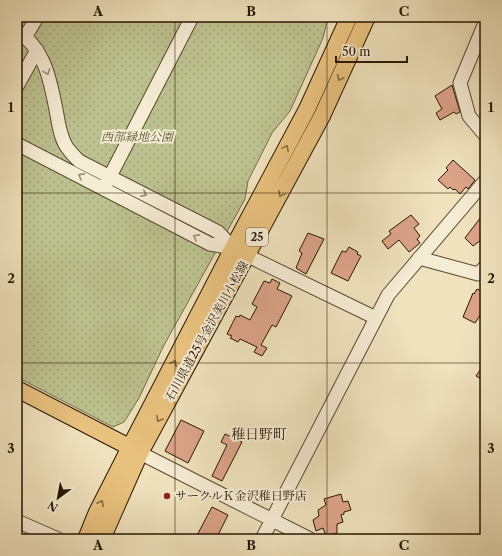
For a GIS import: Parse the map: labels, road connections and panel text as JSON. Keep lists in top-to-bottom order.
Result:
{
  "streets": {
    "main road": ["25", "石川県道25号金沢美川小松線"]
  },
  "districts": ["稚日野町"],
  "parks": ["西部緑地公園"],
  "places": ["サークルＫ金沢稚日野店"],
  "scale_bar": "50 m",
  "north": "bottom left",
  "grid": {
    "columns": ["A", "B", "C"],
    "rows": ["1", "2", "3"]
  }
}
